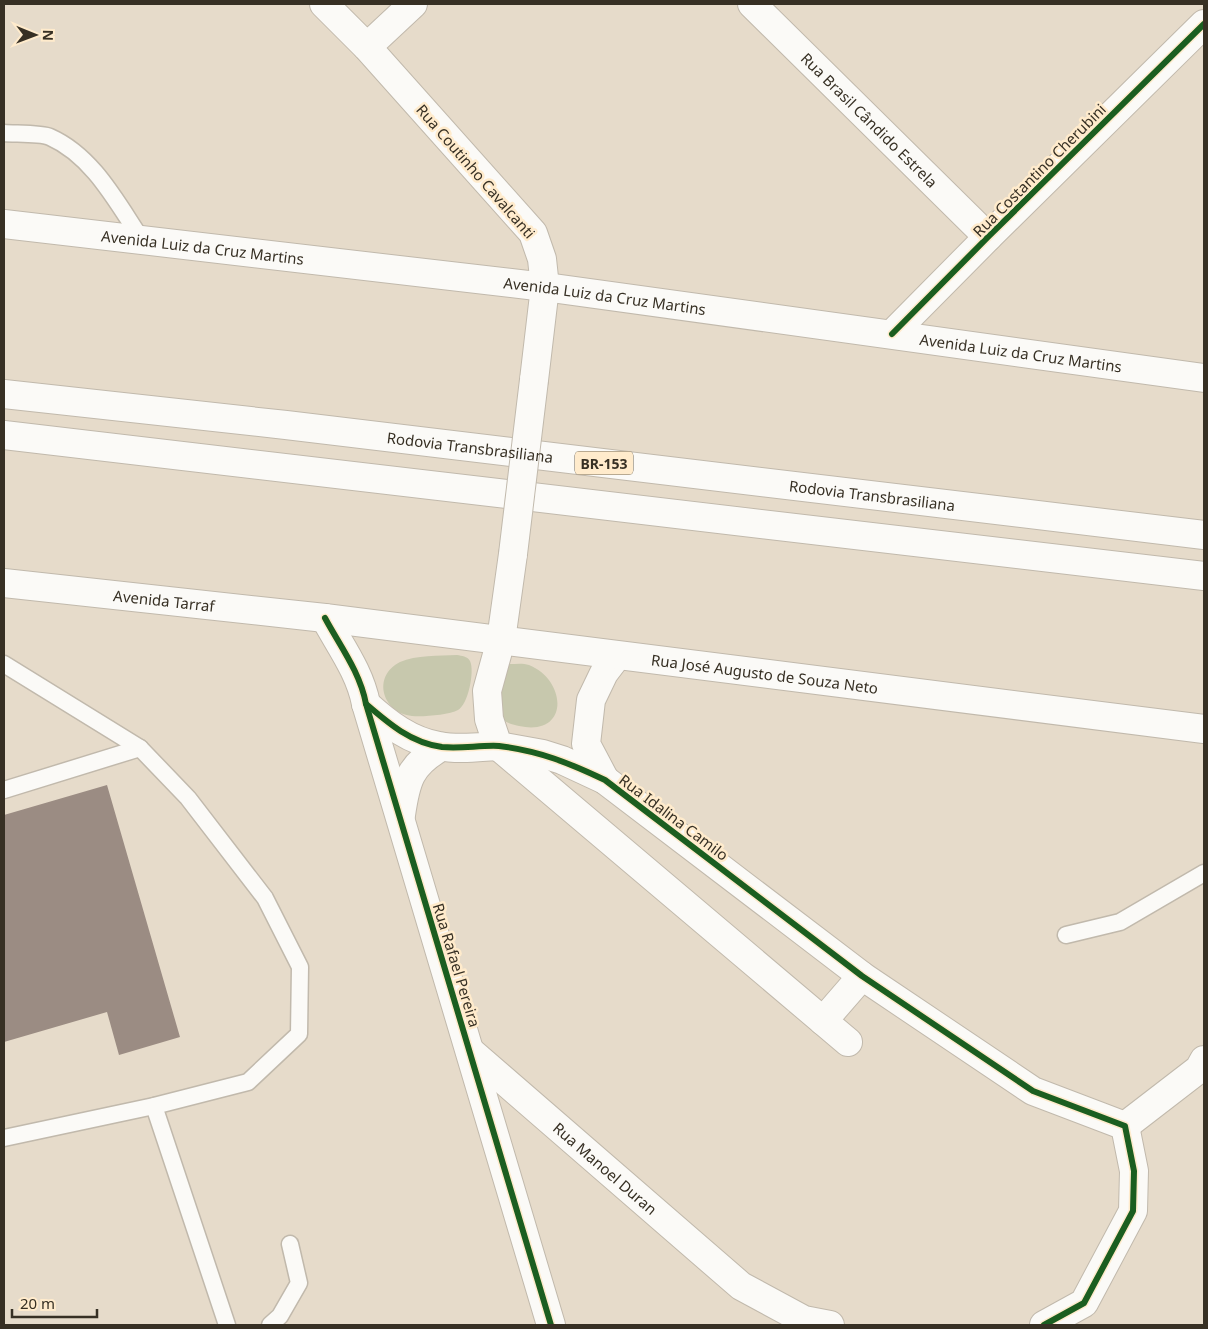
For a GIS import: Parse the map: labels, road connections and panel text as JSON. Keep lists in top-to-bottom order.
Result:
{
  "streets": {
    "main road": [
      "Rua Brasil Cândido Estrela",
      "Rua Costantino Cherubini",
      "Rua Coutinho Cavalcanti",
      "Avenida Luiz da Cruz Martins",
      "Rodovia Transbrasiliana",
      "BR-153",
      "Avenida Tarraf",
      "Rua José Augusto de Souza Neto",
      "Rua Idalina Camilo",
      "Rua Rafael Pereira",
      "Rua Manoel Duran"
    ]
  },
  "crossings": [
    ["Rua Brasil Cândido Estrela", "Rua Costantino Cherubini"],
    ["Rua Costantino Cherubini", "Avenida Luiz da Cruz Martins"],
    ["Rua Coutinho Cavalcanti", "Avenida Luiz da Cruz Martins"],
    ["Rua Coutinho Cavalcanti", "Rua José Augusto de Souza Neto"],
    ["Avenida Tarraf", "Rua José Augusto de Souza Neto"],
    ["Avenida Tarraf", "Rua Rafael Pereira"],
    ["Rua José Augusto de Souza Neto", "Rua Idalina Camilo"],
    ["Rua José Augusto de Souza Neto", "Rua Rafael Pereira"],
    ["Rua Idalina Camilo", "Rua Rafael Pereira"],
    ["Rua Rafael Pereira", "Rua Manoel Duran"]
  ],
  "scale_bar": "20 m",
  "north": "right"
}
